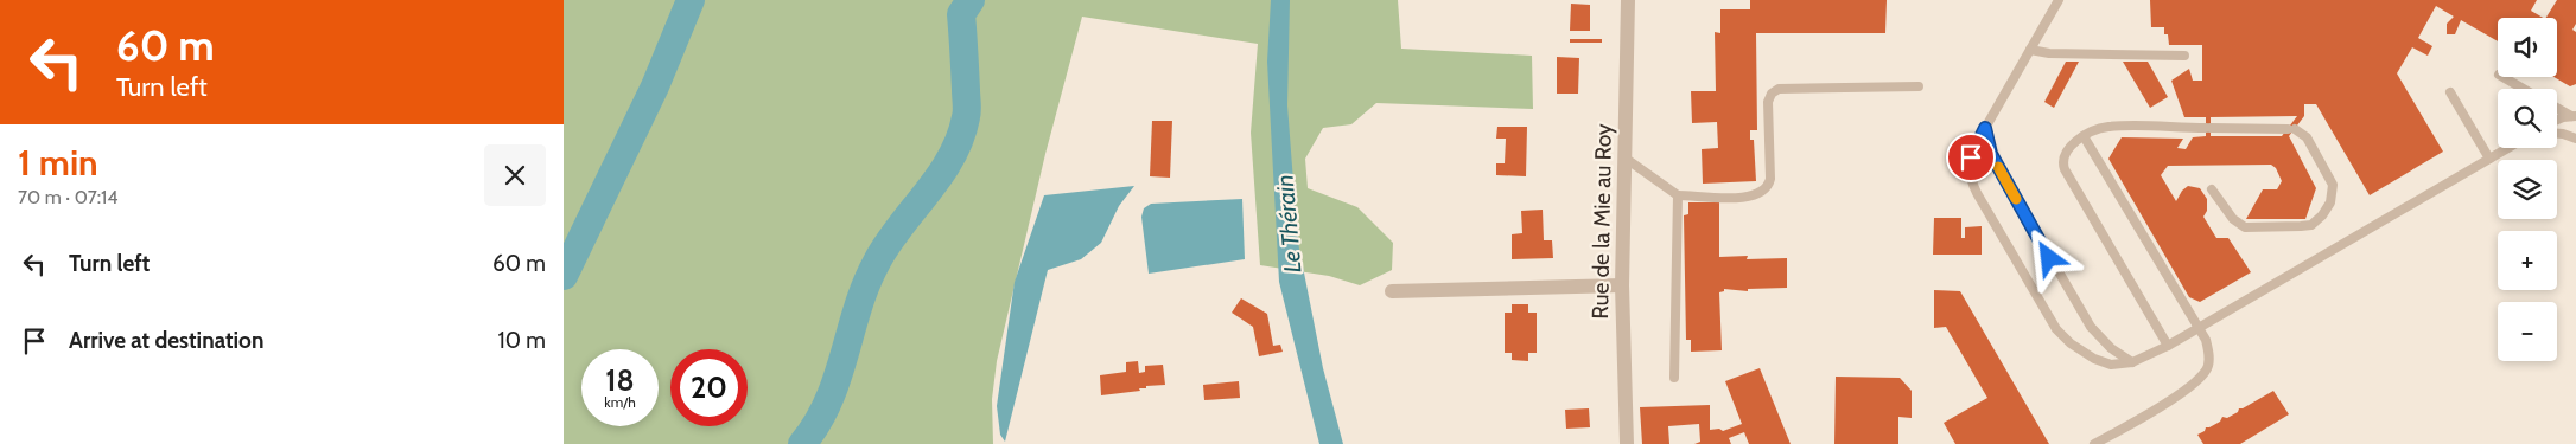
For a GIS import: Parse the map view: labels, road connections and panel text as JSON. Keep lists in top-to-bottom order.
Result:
{
  "streets": {
    "street": ["Rue de la Mie au Roy"]
  },
  "water": ["Le Thérain"],
  "page": {
    "turn": ["60 m", "Turn left"],
    "map_buttons": ["+", "−"],
    "heading": ["1 min", "70 m · 07:14"],
    "list": [
      {
        "name": "Turn left",
        "value": "60 m"
      },
      {
        "name": "Arrive at destination",
        "value": "10 m"
      }
    ],
    "speed": "18 km/h",
    "limit": "20"
  }
}
